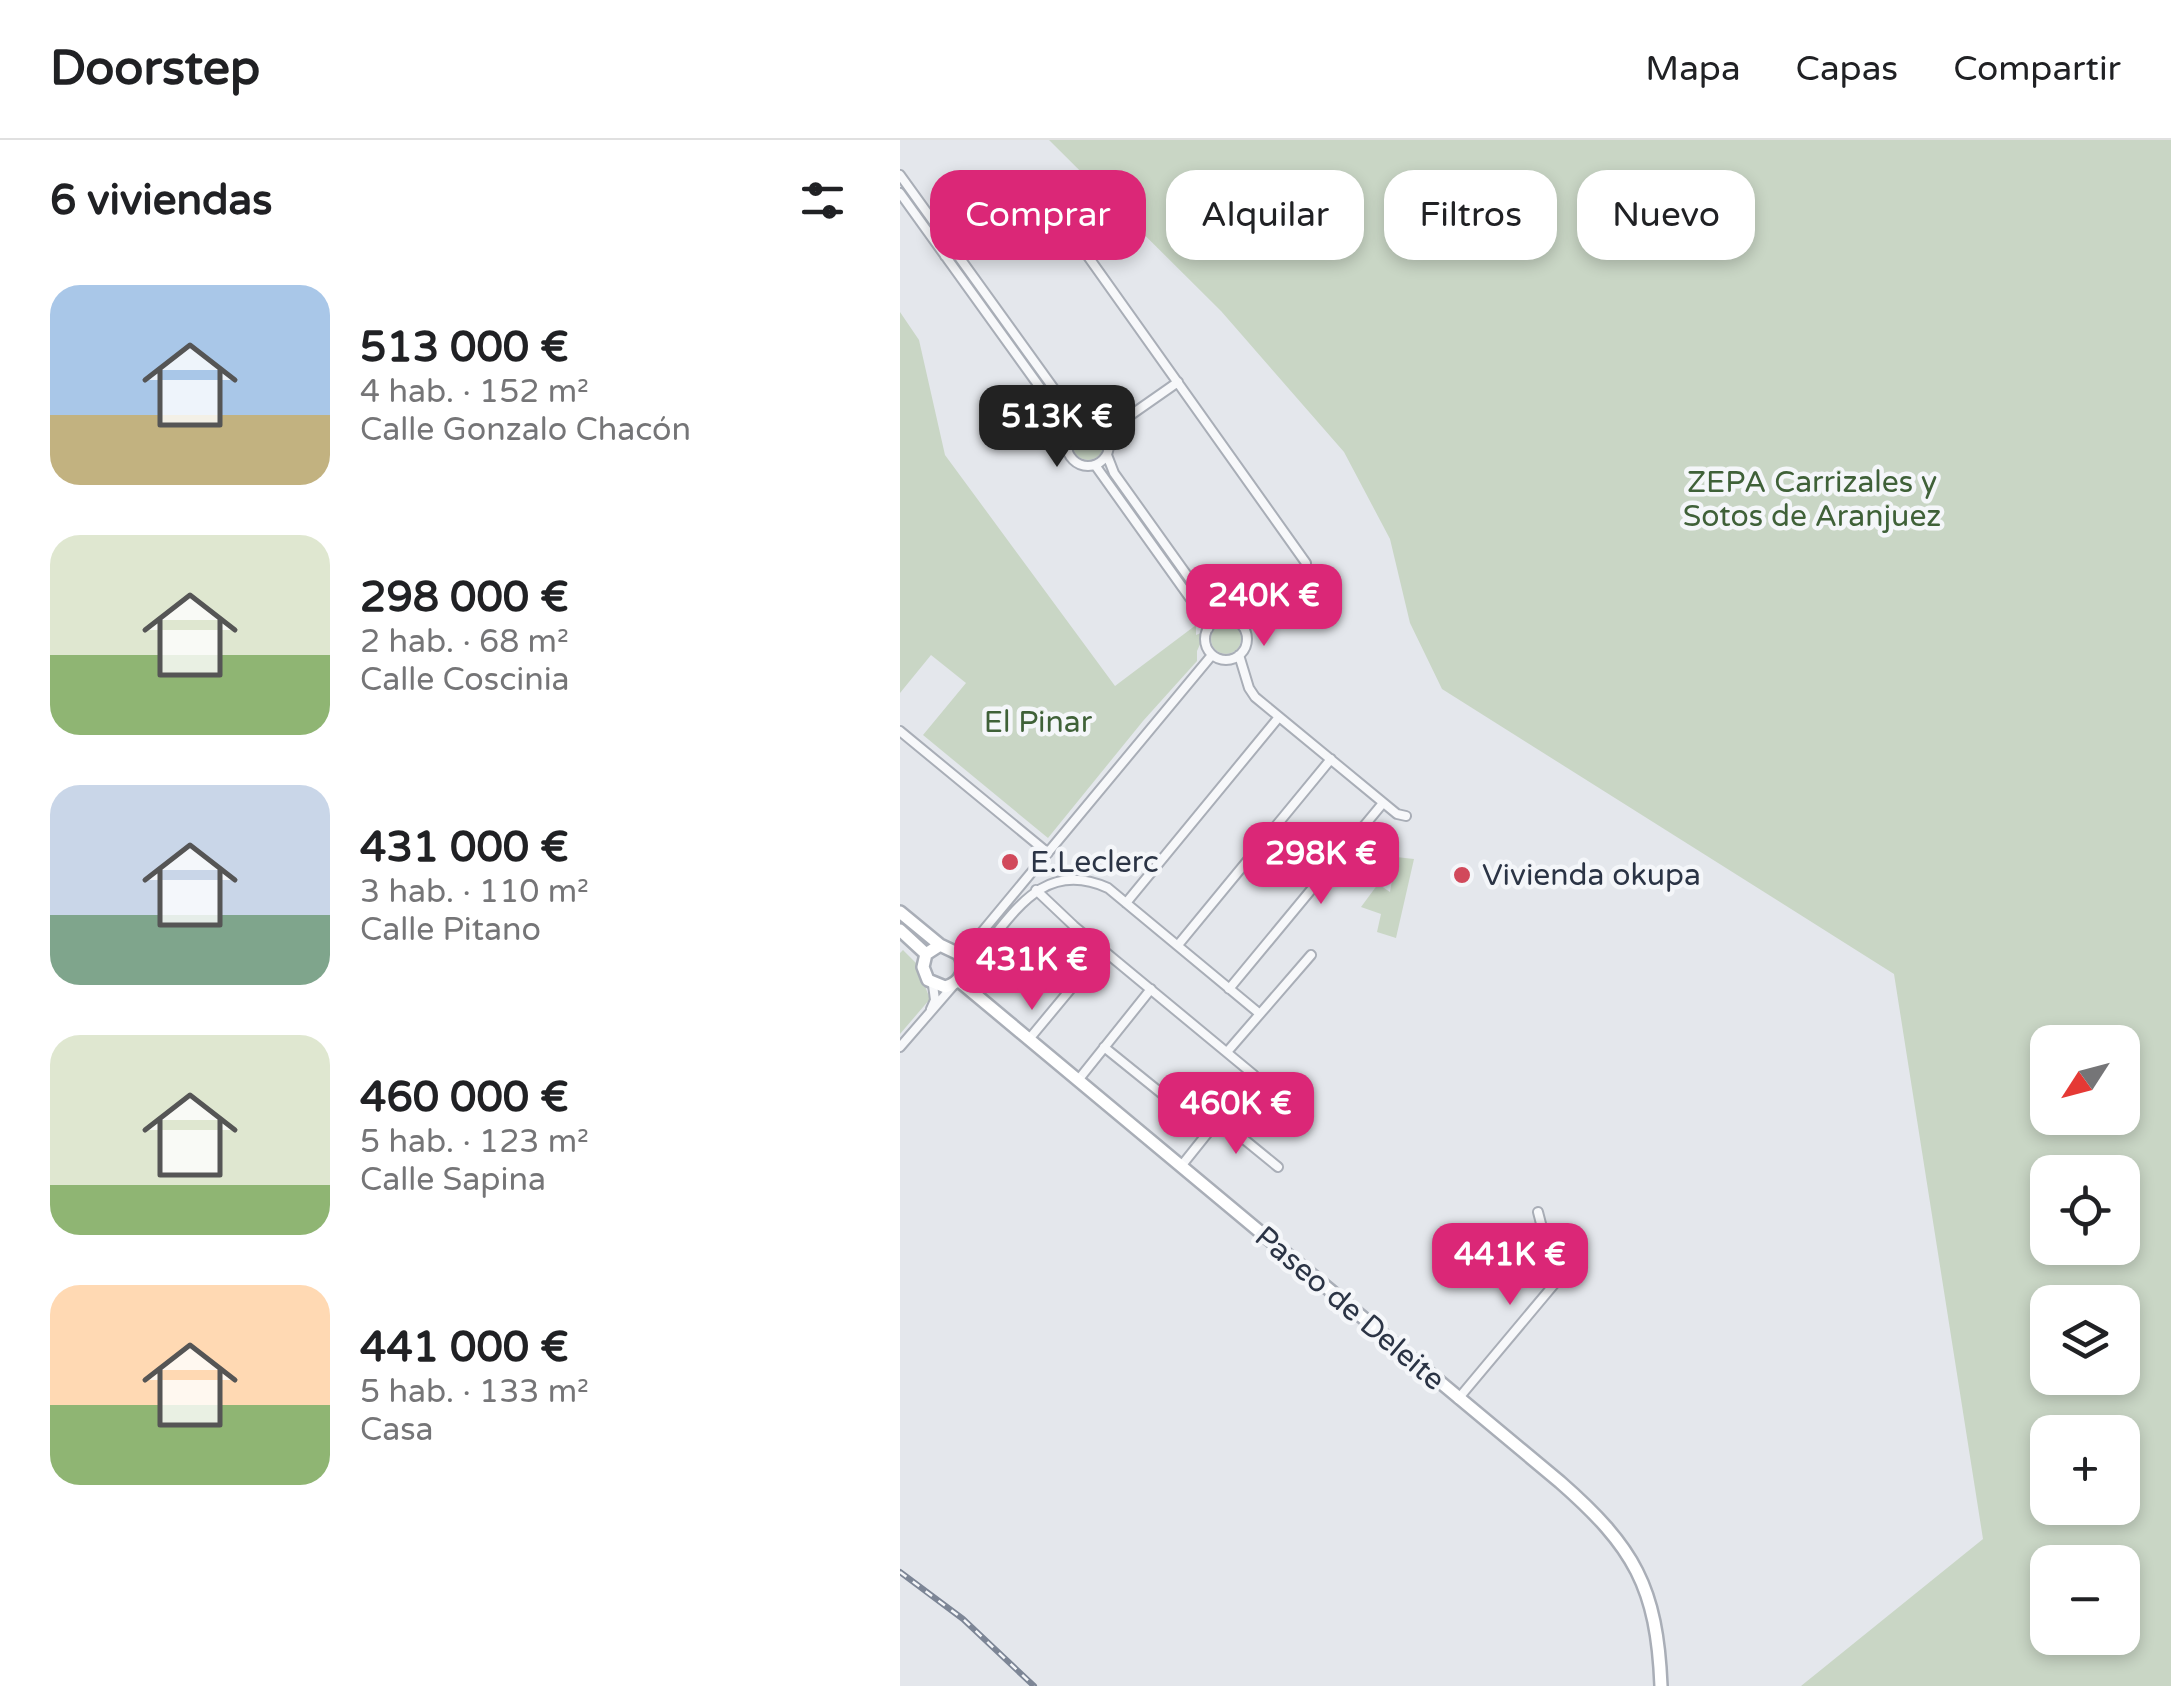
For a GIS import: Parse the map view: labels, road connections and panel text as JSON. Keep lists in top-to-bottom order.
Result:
{
  "streets": {
    "main road": ["Paseo de Deleite"]
  },
  "parks": ["ZEPA Carrizales y Sotos de Aranjuez", "El Pinar"],
  "places": ["E.Leclerc", "Vivienda okupa"],
  "north": "bottom left",
  "page": {
    "header": "Doorstep",
    "nav": ["Mapa", "Capas", "Compartir"],
    "heading": "6 viviendas",
    "chip": [
      "Comprar",
      "Alquilar",
      "Filtros",
      "Nuevo"
    ],
    "list": [
      {
        "name": "513 000 €",
        "note": "4 hab. · 152 m² · Calle Gonzalo Chacón"
      },
      {
        "name": "298 000 €",
        "note": "2 hab. · 68 m² · Calle Coscinia"
      },
      {
        "name": "431 000 €",
        "note": "3 hab. · 110 m² · Calle Pitano"
      },
      {
        "name": "460 000 €",
        "note": "5 hab. · 123 m² · Calle Sapina"
      },
      {
        "name": "441 000 €",
        "note": "5 hab. · 133 m² · Casa"
      }
    ],
    "price": [
      "513K €",
      "240K €",
      "298K €",
      "431K €",
      "460K €",
      "441K €"
    ],
    "map_buttons": ["+", "−"]
  }
}
